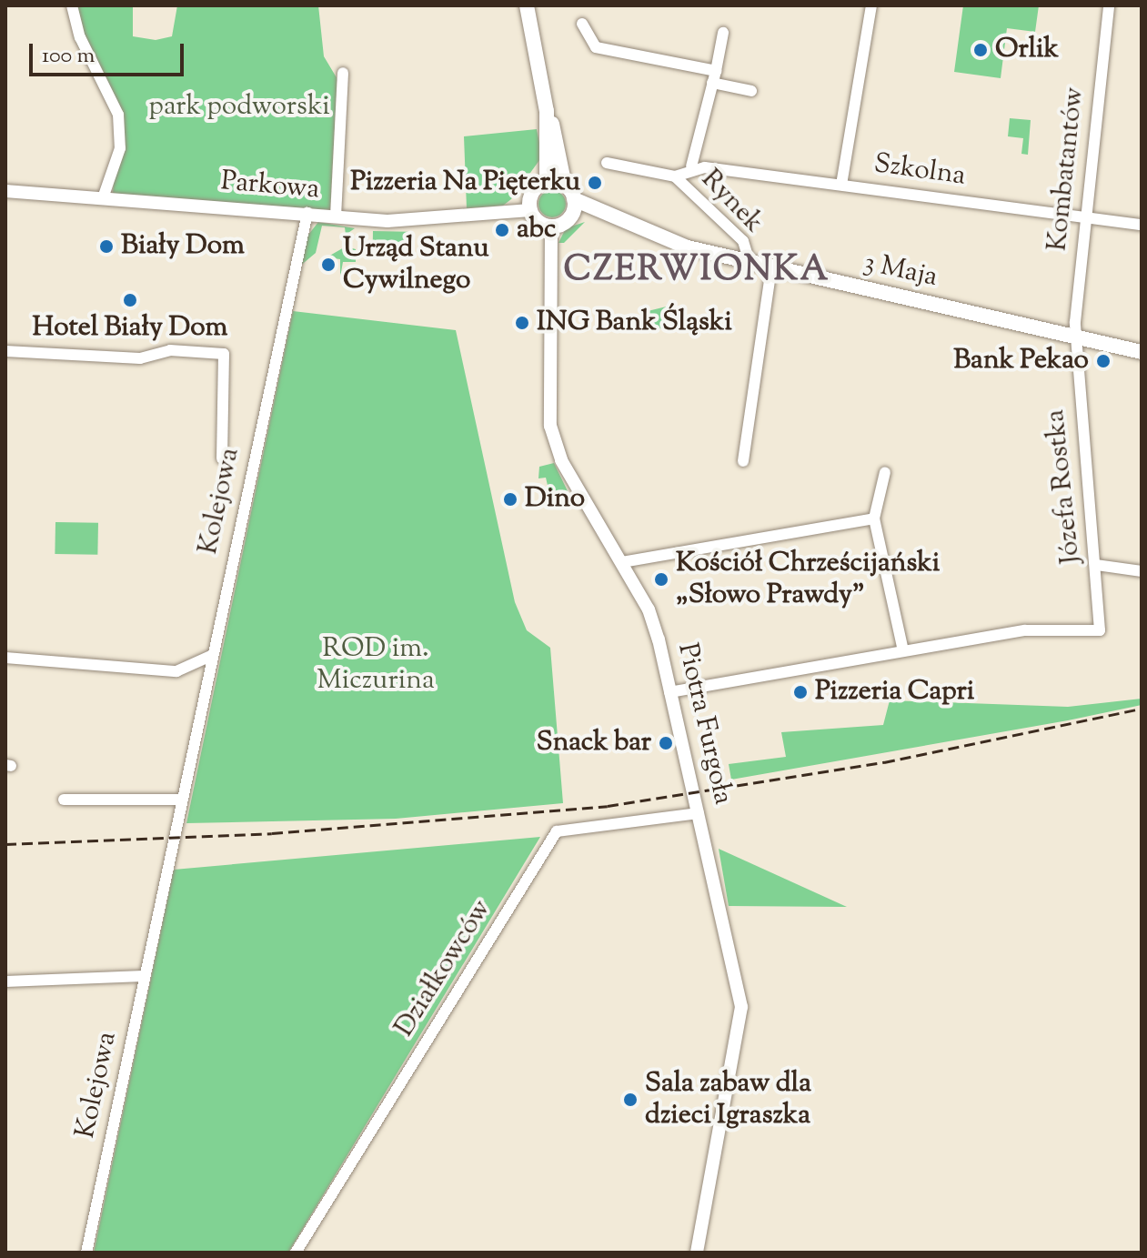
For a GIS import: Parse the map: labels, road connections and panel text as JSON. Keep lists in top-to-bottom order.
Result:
{
  "streets": {
    "main road": ["3 Maja"],
    "street": [
      "Kombatantów",
      "Szkolna",
      "Parkowa",
      "Rynek",
      "Józefa Rostka",
      "Kolejowa",
      "Piotra Furgoła",
      "Działkowców"
    ]
  },
  "crossings": [
    ["Kombatantów", "Szkolna"],
    ["Kombatantów", "3 Maja"],
    ["Kombatantów", "Józefa Rostka"],
    ["Szkolna", "Rynek"],
    ["Parkowa", "3 Maja"],
    ["Parkowa", "Kolejowa"],
    ["Parkowa", "Piotra Furgoła"],
    ["Rynek", "3 Maja"],
    ["3 Maja", "Józefa Rostka"],
    ["3 Maja", "Piotra Furgoła"],
    ["Piotra Furgoła", "Działkowców"]
  ],
  "districts": ["CZERWIONKA"],
  "parks": ["park podworski", "ROD im. Miczurina"],
  "places": [
    "Orlik",
    "Pizzeria Na Pięterku",
    "abc",
    "Biały Dom",
    "Urząd Stanu Cywilnego",
    "Hotel Biały Dom",
    "ING Bank Śląski",
    "Bank Pekao",
    "Dino",
    "Kościół Chrześcijański „Słowo Prawdy”",
    "Pizzeria Capri",
    "Snack bar",
    "Sala zabaw dla dzieci Igraszka"
  ],
  "scale_bar": "100 m"
}
